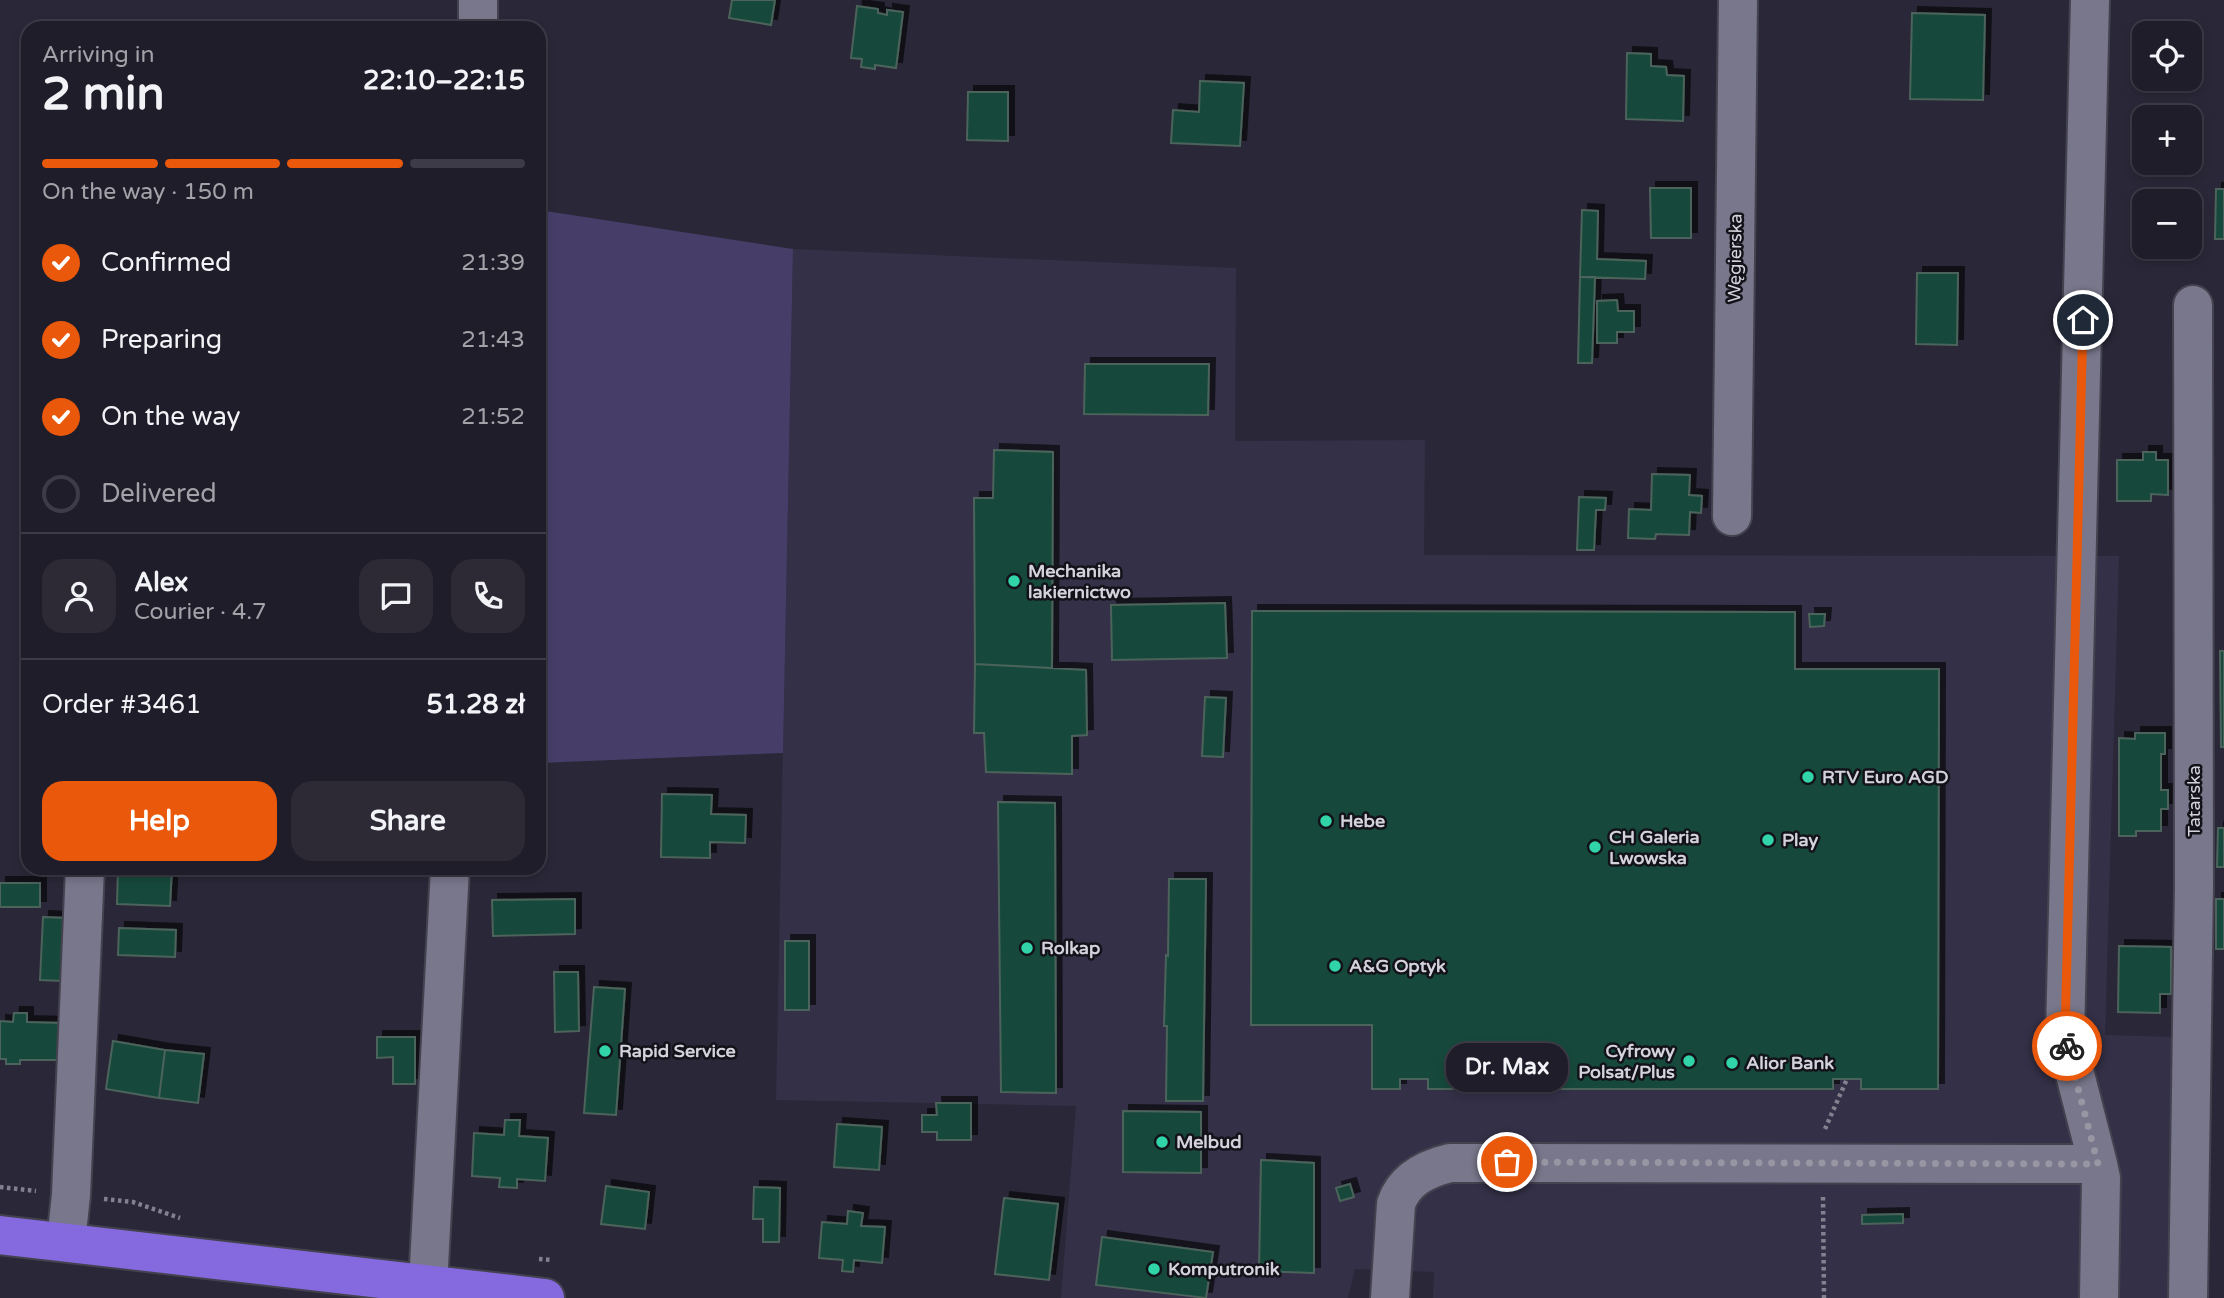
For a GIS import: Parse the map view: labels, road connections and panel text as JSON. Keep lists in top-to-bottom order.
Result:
{
  "streets": {
    "street": ["Węgierska", "Tatarska"]
  },
  "places": [
    "Mechanika lakiernictwo",
    "RTV Euro AGD",
    "Hebe",
    "Play",
    "CH Galeria Lwowska",
    "Rolkap",
    "A&G Optyk",
    "Rapid Service",
    "Cyfrowy Polsat/Plus",
    "Alior Bank",
    "Melbud",
    "Dr. Max",
    "Komputronik"
  ],
  "page": {
    "map_buttons": ["+", "−"],
    "heading": ["2 min", "Arriving in", "22:10–22:15"],
    "panel": [
      "Alex",
      "Courier · 4.7",
      "Order #3461",
      "51.28 zł"
    ],
    "bar": "On the way · 150 m",
    "list": [
      ["Confirmed", "21:39"],
      ["Preparing", "21:43"],
      ["On the way", "21:52"],
      "Delivered"
    ],
    "buttons": ["Help", "Share"],
    "bubble": "Dr. Max"
  }
}
